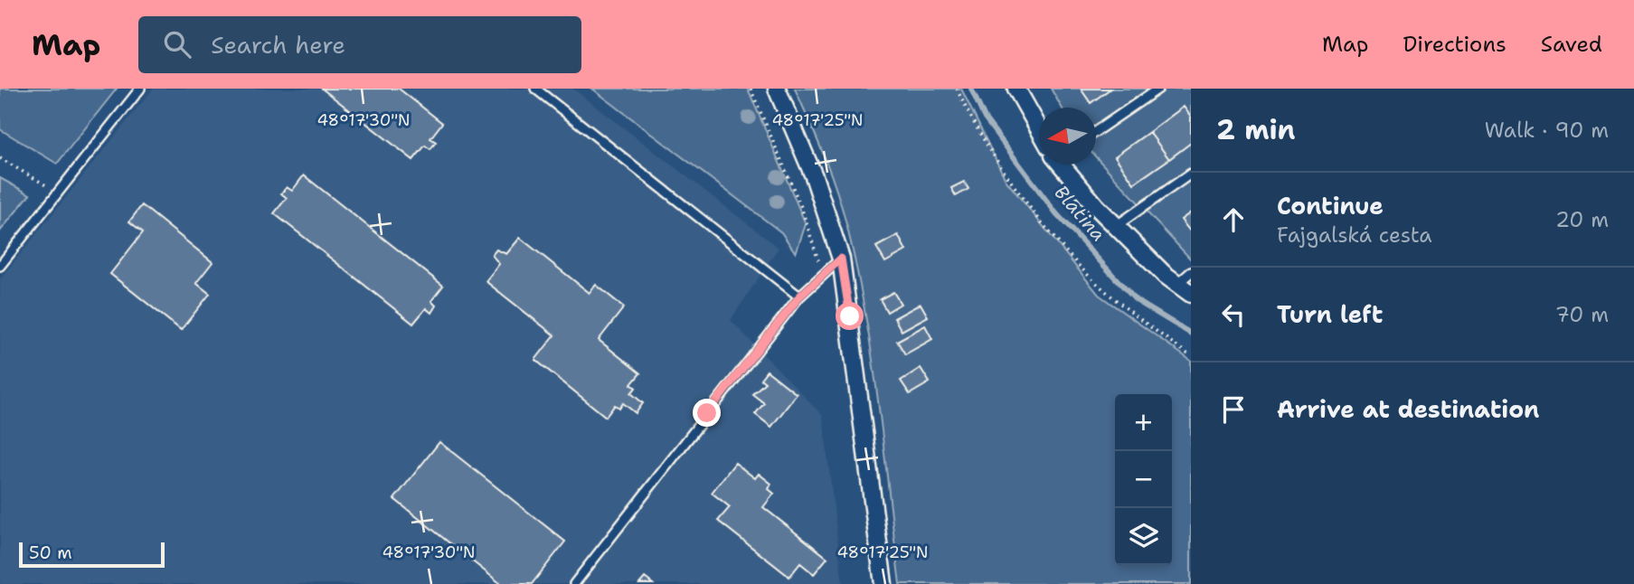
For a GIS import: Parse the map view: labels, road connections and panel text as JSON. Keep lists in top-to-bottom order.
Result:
{
  "water": ["Blatina"],
  "scale_bar": "50 m",
  "north": "left",
  "page": {
    "header": "Map",
    "search": "Search here",
    "nav": ["Map", "Directions", "Saved"],
    "heading": ["2 min", "Walk · 90 m"],
    "list": [
      ["Continue", "Fajgalská cesta", "20 m"],
      ["Turn left", "70 m"],
      "Arrive at destination"
    ],
    "map_buttons": ["+", "−"],
    "scale": "50 m"
  },
  "coordinates": ["48°17'30\"N", "48°17'25\"N"]
}
